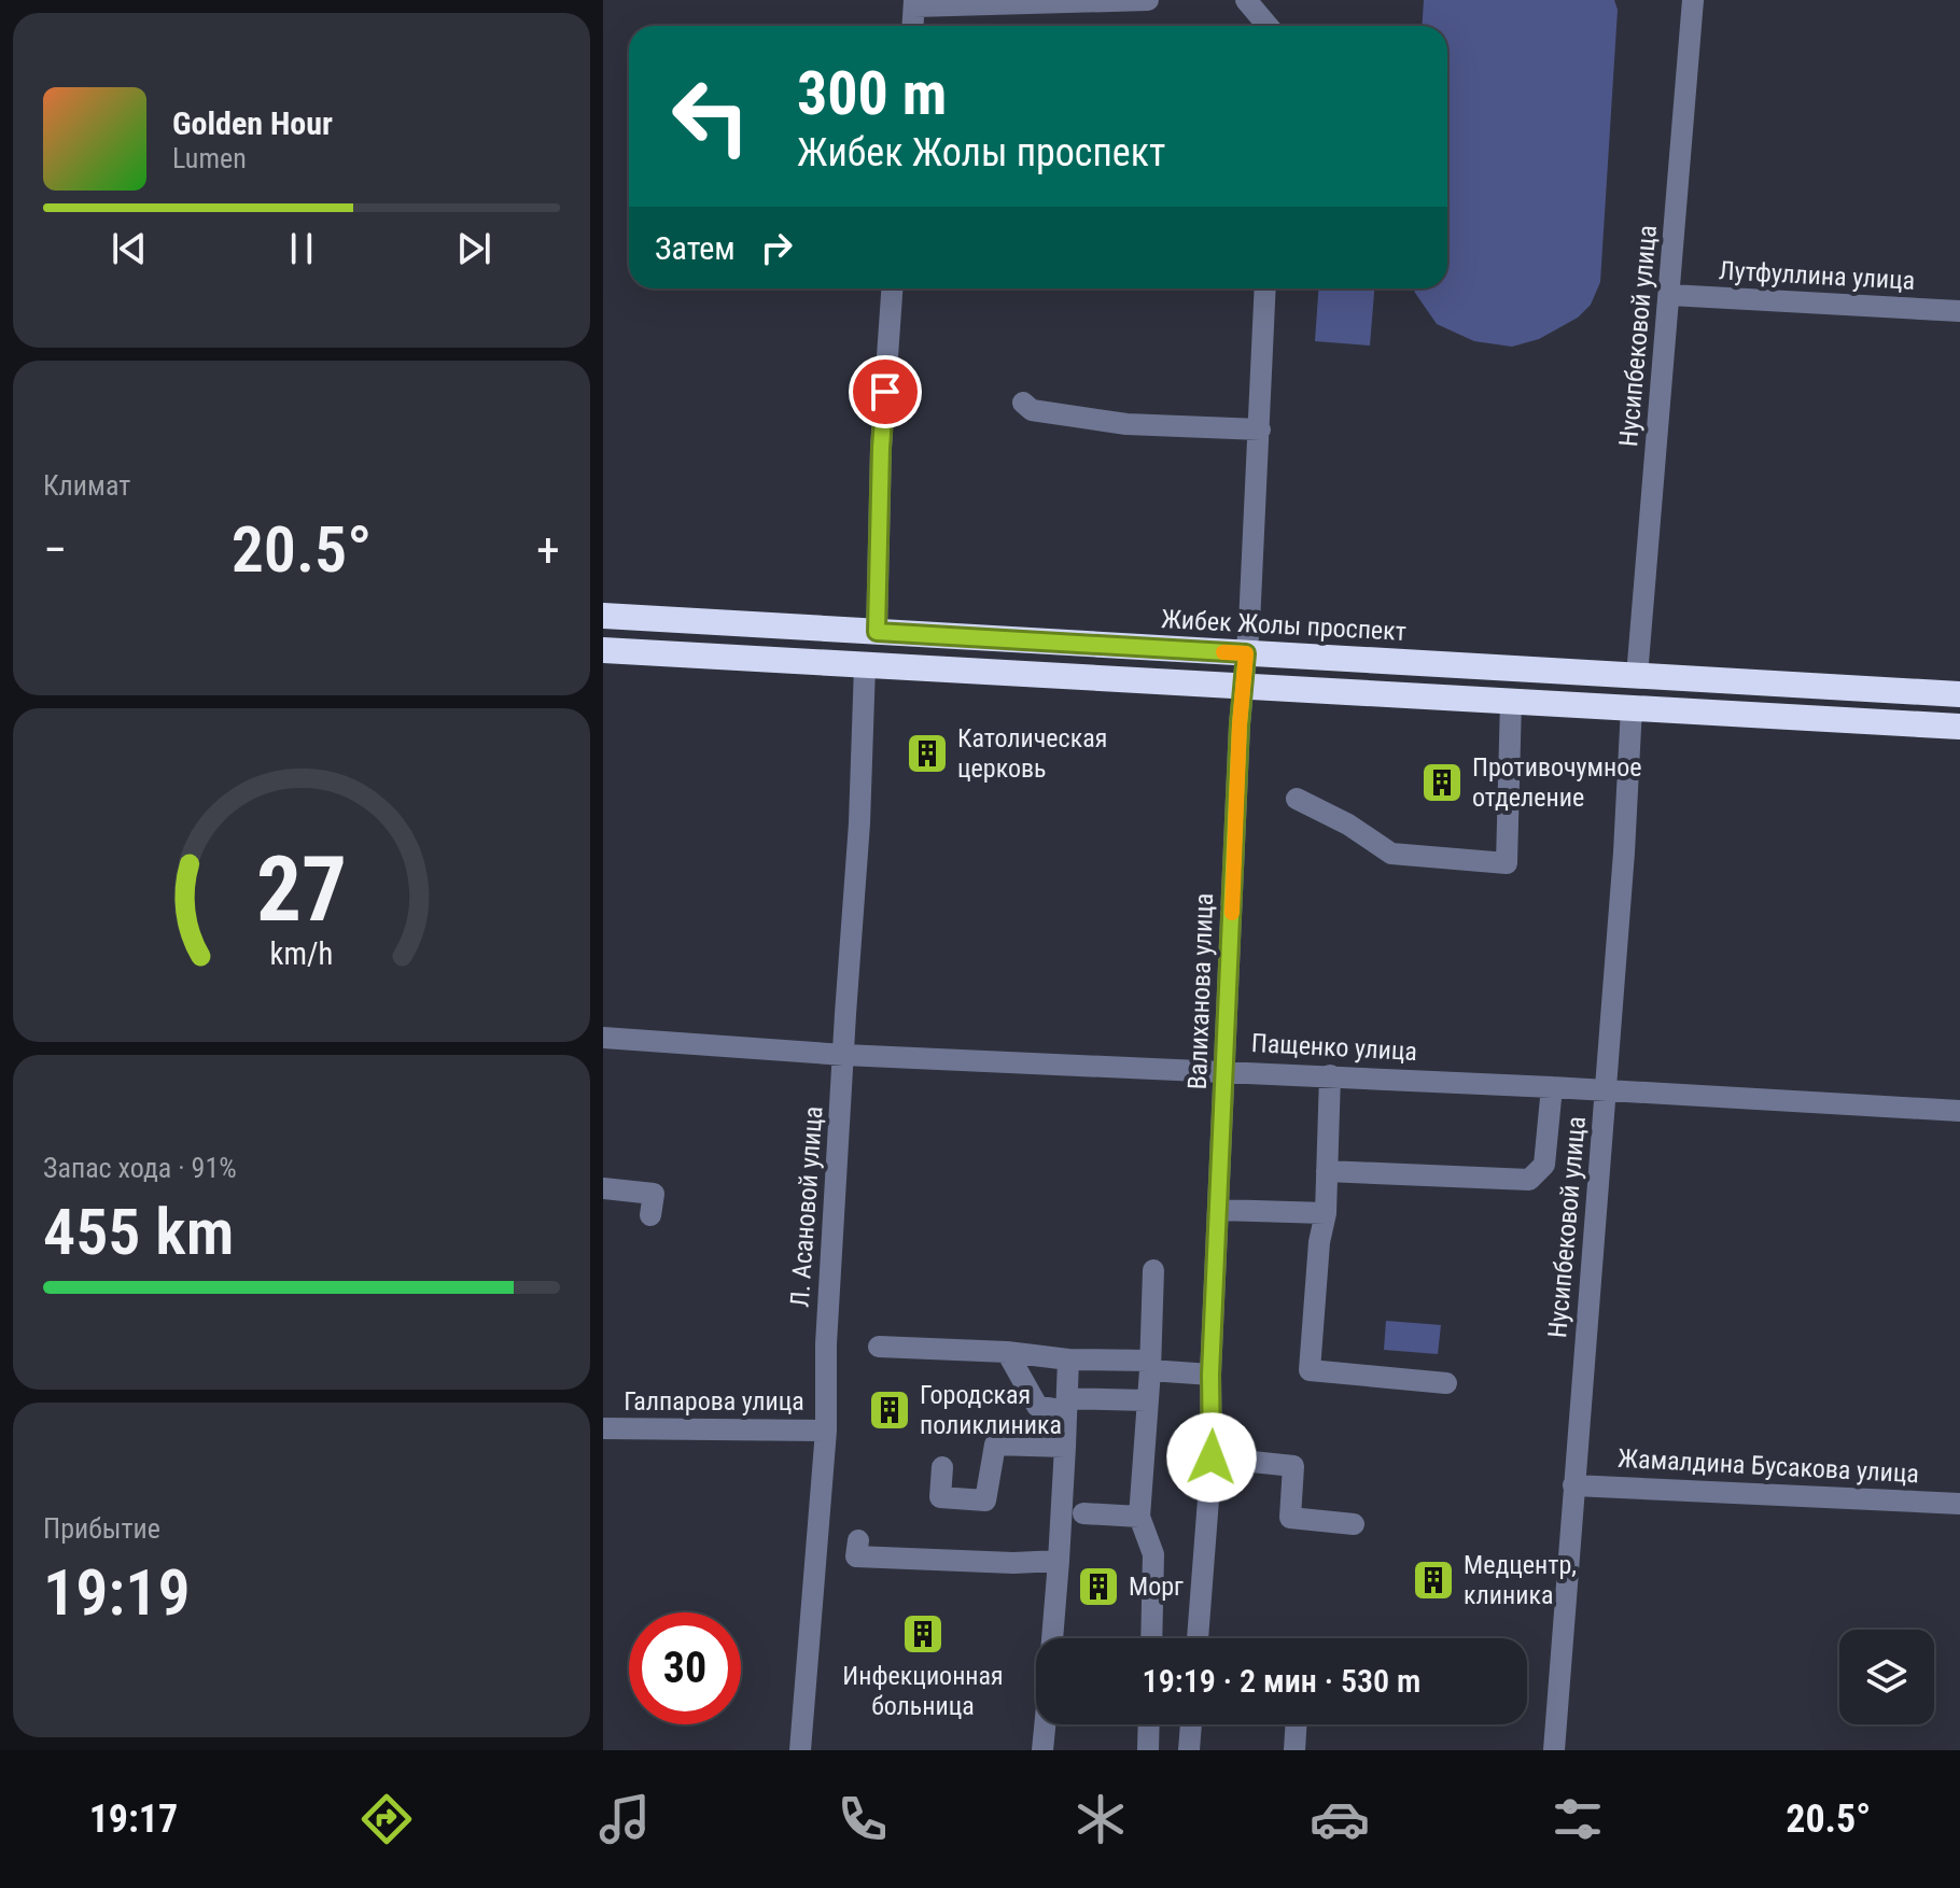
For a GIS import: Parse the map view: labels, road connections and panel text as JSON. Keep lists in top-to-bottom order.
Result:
{
  "streets": {
    "highway": ["Жибек Жолы проспект"],
    "street": [
      "Лутфуллина улица",
      "Нусипбековой улица",
      "Валиханова улица",
      "Пащенко улица",
      "Л. Асановой улица",
      "Галпарова улица",
      "Жамалдина Бусакова улица"
    ]
  },
  "crossings": [
    ["Лутфуллина улица", "Нусипбековой улица"],
    ["Нусипбековой улица", "Жибек Жолы проспект"],
    ["Нусипбековой улица", "Пащенко улица"],
    ["Нусипбековой улица", "Жамалдина Бусакова улица"],
    ["Жибек Жолы проспект", "Валиханова улица"],
    ["Валиханова улица", "Пащенко улица"],
    ["Пащенко улица", "Л. Асановой улица"],
    ["Л. Асановой улица", "Галпарова улица"]
  ],
  "places": {
    "building": [
      "Католическая церковь",
      "Противочумное отделение",
      "Городская поликлиника",
      "Медцентр, клиника",
      "Морг",
      "Инфекционная больница"
    ]
  },
  "page": {
    "turn": ["300 m", "Жибек Жолы проспект"],
    "song": ["Golden Hour", "Lumen"],
    "then": "Затем",
    "tile": [
      "Климат",
      ["Запас хода · 91%", "455 km"],
      ["Прибытие", "19:19"]
    ],
    "heat": ["−", "20.5°", "+"],
    "limit": "30",
    "trip": "19:19 · 2 мин · 530 m",
    "tabs": ["19:17", "20.5°"],
    "gauge": ["27", "km/h"]
  }
}
